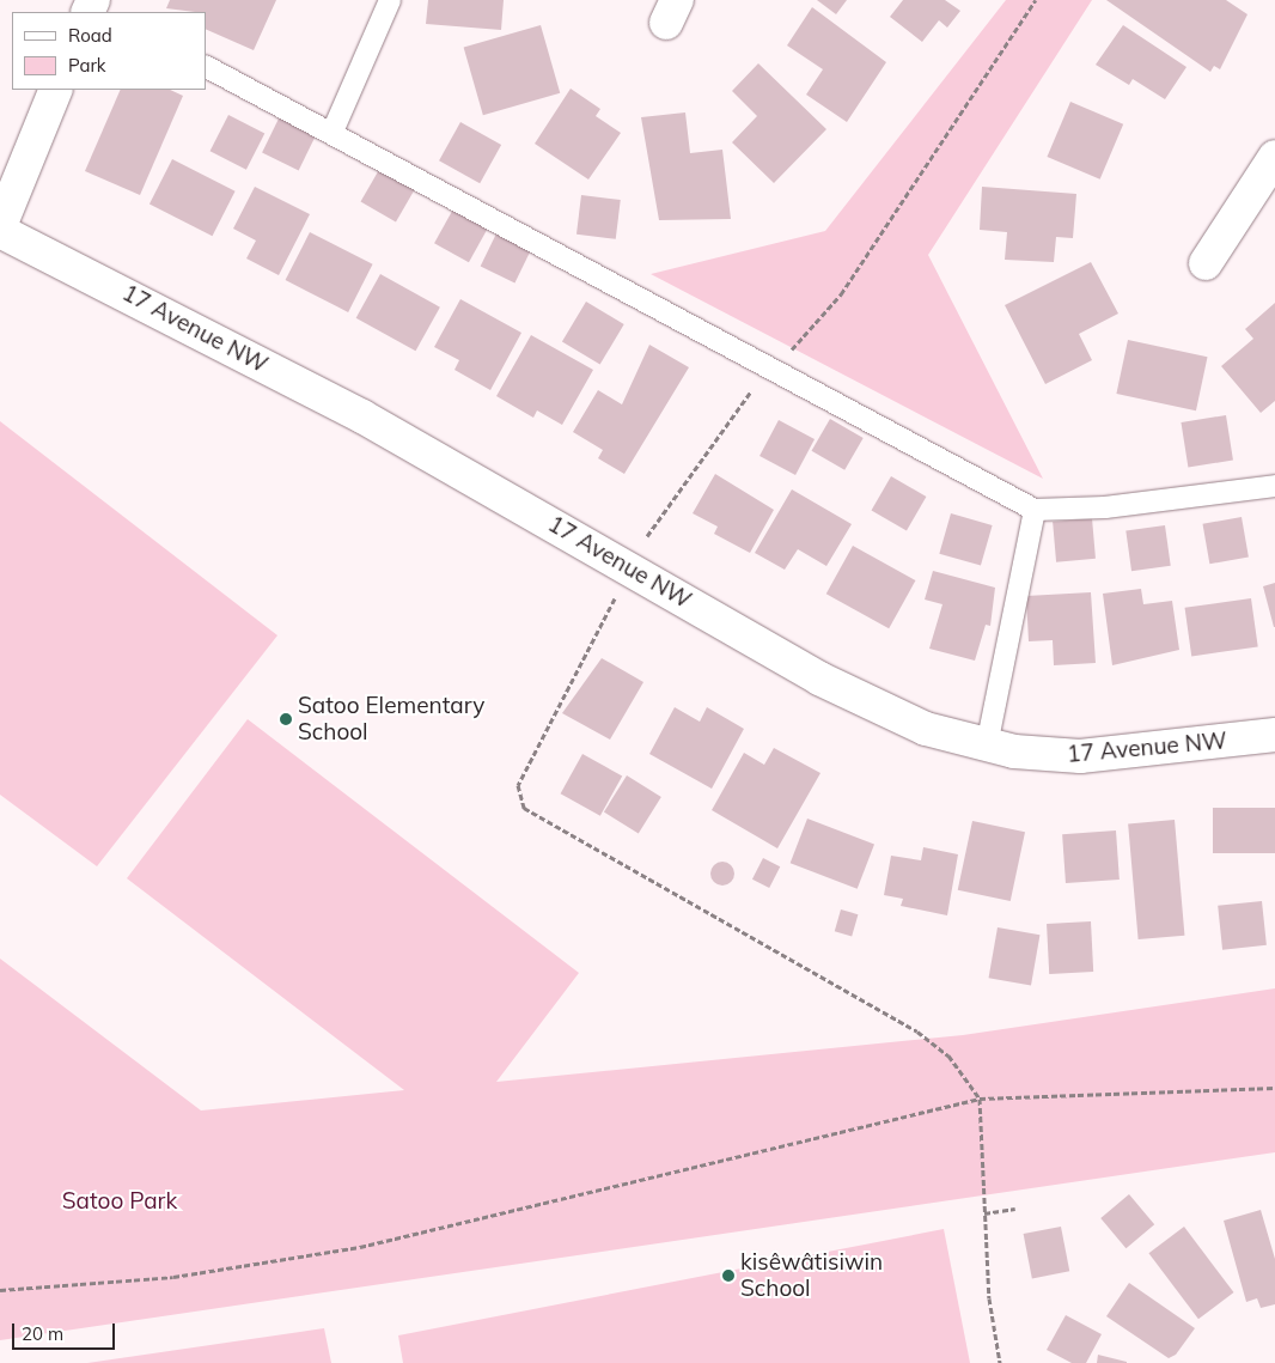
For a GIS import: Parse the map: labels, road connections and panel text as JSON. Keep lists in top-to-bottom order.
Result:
{
  "streets": {
    "street": ["17 Avenue NW"]
  },
  "parks": ["Satoo Park"],
  "places": ["Satoo Elementary School", "kisêwâtisiwin School"],
  "legend": ["Road", "Park"],
  "scale_bar": "20 m"
}
